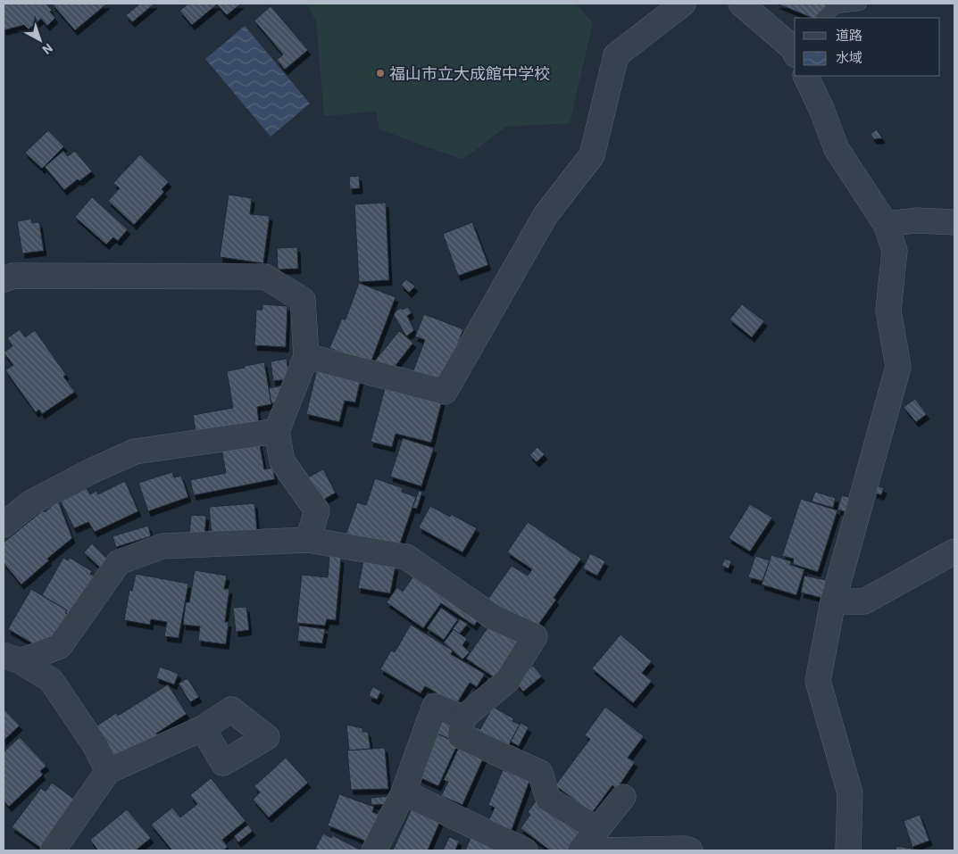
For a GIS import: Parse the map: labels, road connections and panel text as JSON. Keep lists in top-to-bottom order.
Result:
{
  "places": ["福山市立大成館中学校"],
  "legend": ["道路", "水域"],
  "north": "bottom right"
}
